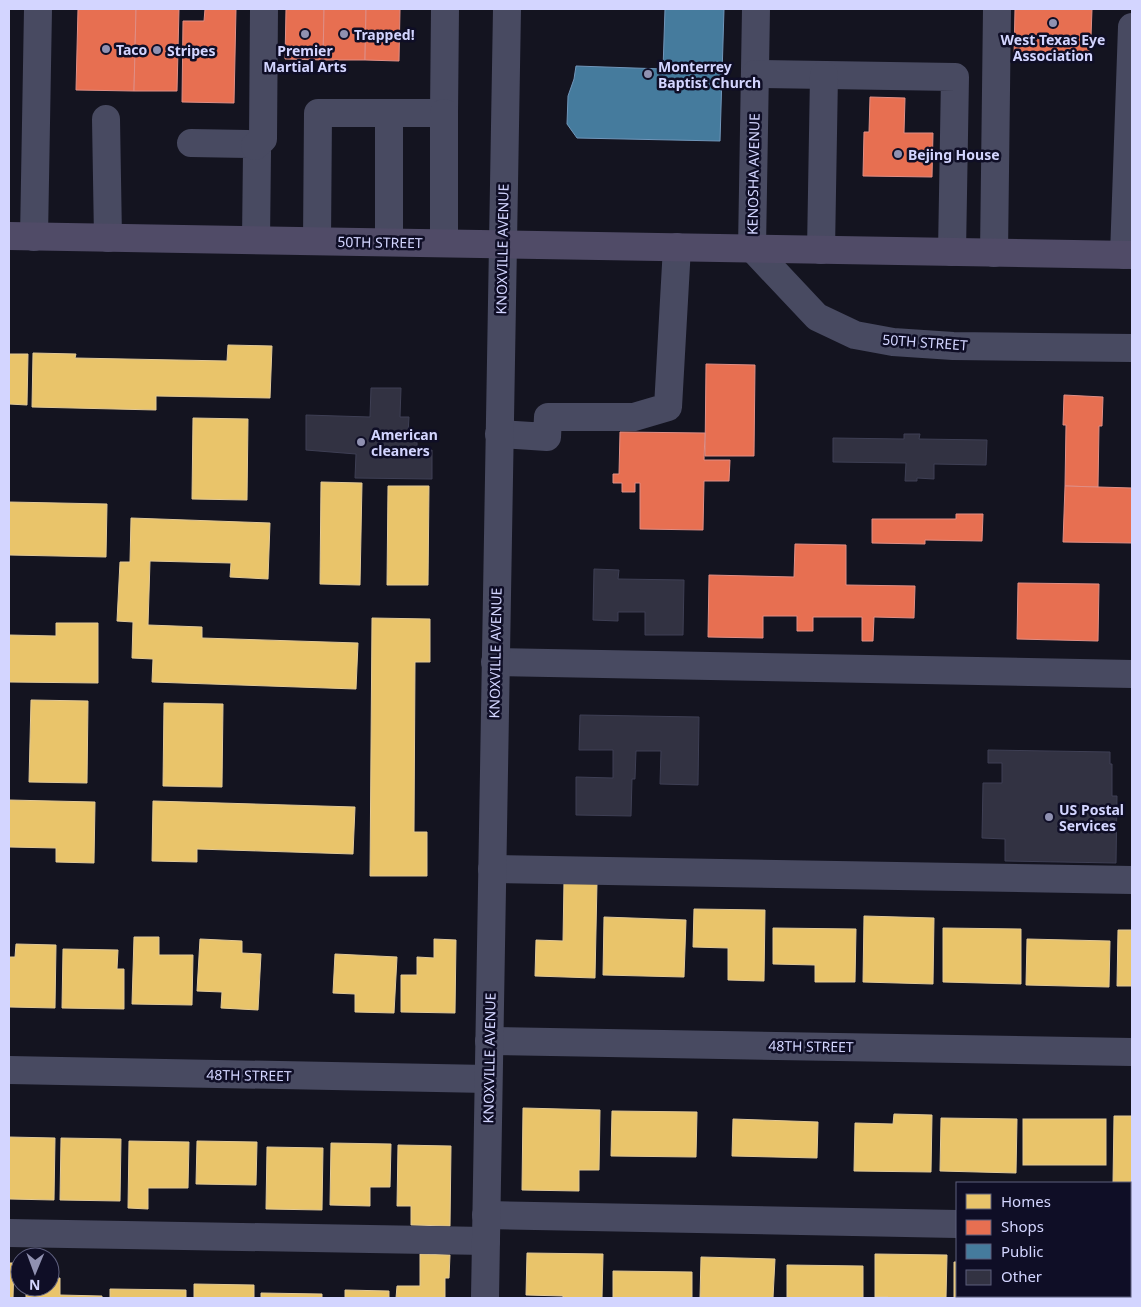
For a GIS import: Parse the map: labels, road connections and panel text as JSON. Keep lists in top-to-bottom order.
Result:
{
  "streets": {
    "main road": ["50TH STREET"],
    "street": ["KENOSHA AVENUE", "KNOXVILLE AVENUE", "48TH STREET"]
  },
  "crossings": [
    ["KENOSHA AVENUE", "50TH STREET"],
    ["50TH STREET", "KNOXVILLE AVENUE"],
    ["KNOXVILLE AVENUE", "48TH STREET"]
  ],
  "places": [
    "West Texas Eye Association",
    "Premier Martial Arts",
    "Trapped!",
    "Taco",
    "Stripes",
    "Monterrey Baptist Church",
    "Bejing House",
    "American cleaners",
    "US Postal Services"
  ],
  "legend": [
    "Homes",
    "Shops",
    "Public",
    "Other"
  ],
  "north": "bottom"
}
